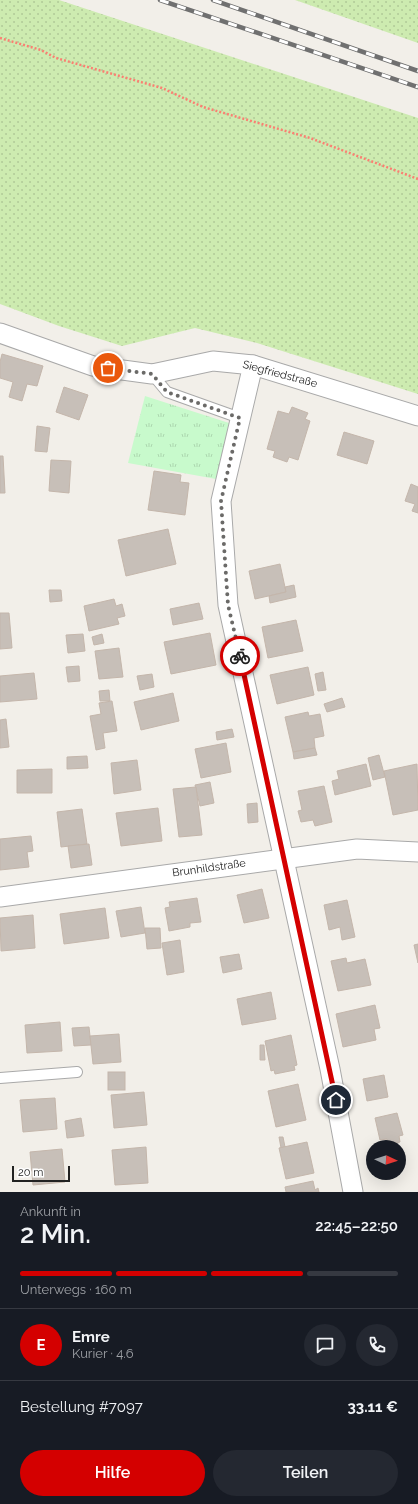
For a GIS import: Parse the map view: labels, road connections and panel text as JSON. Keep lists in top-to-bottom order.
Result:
{
  "streets": {
    "street": ["Siegfriedstraße", "Brunhildstraße"]
  },
  "scale_bar": "20 m",
  "north": "right",
  "page": {
    "scale": "20 m",
    "heading": ["2 Min.", "Ankunft in", "22:45–22:50"],
    "panel": [
      "Emre",
      "Kurier · 4.6",
      "Bestellung #7097",
      "33.11 €"
    ],
    "bar": "Unterwegs · 160 m",
    "round": "E",
    "buttons": ["Hilfe", "Teilen"]
  }
}
